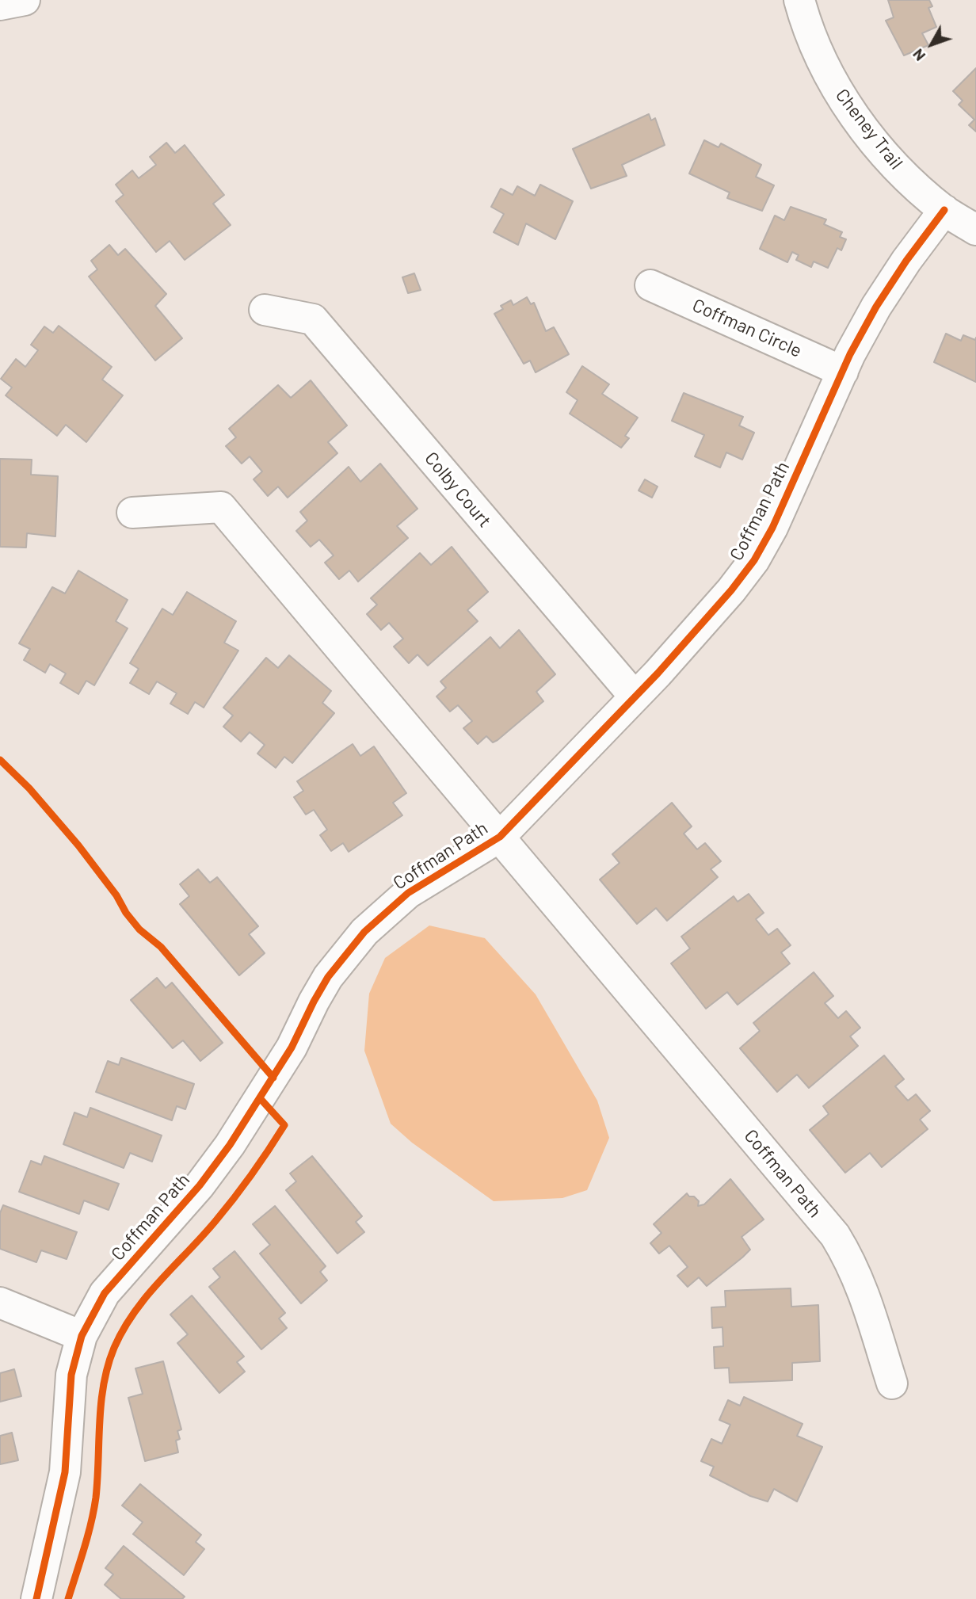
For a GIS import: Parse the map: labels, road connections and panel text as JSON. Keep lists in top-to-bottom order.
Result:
{
  "streets": {
    "street": [
      "Cheney Trail",
      "Coffman Circle",
      "Colby Court",
      "Coffman Path"
    ]
  },
  "crossings": [
    ["Cheney Trail", "Coffman Path"],
    ["Coffman Circle", "Coffman Path"],
    ["Colby Court", "Coffman Path"]
  ],
  "north": "bottom left"
}
